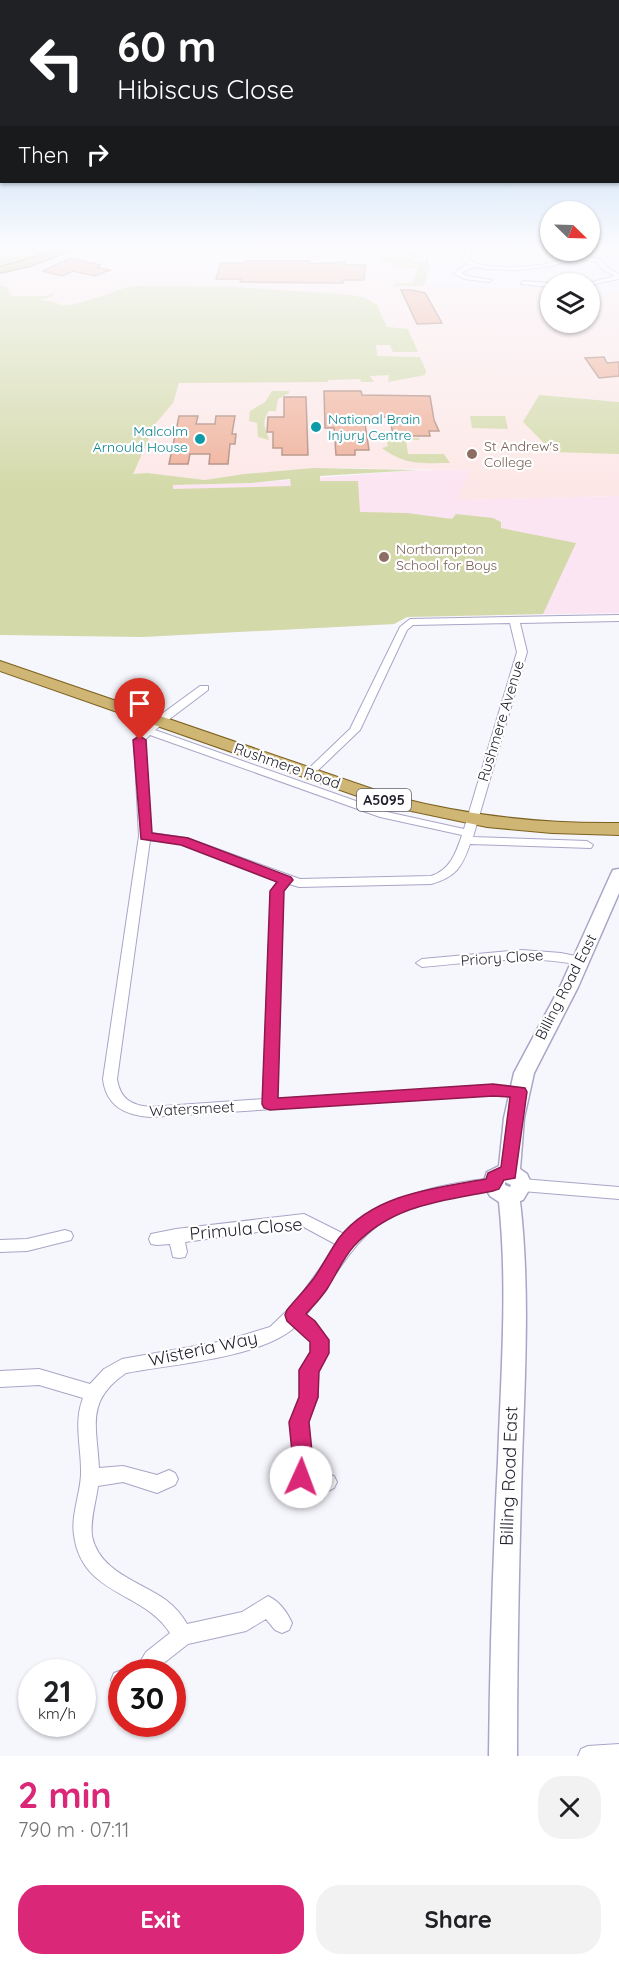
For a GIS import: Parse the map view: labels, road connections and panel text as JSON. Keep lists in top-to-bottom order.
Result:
{
  "streets": {
    "main road": ["Rushmere Road", "A5095"],
    "street": [
      "Rushmere Avenue",
      "Priory Close",
      "Billing Road East",
      "Watersmeet",
      "Primula Close",
      "Wisteria Way"
    ]
  },
  "crossings": [
    ["Rushmere Avenue", "Rushmere Road"],
    ["Rushmere Road", "Watersmeet"],
    ["Priory Close", "Billing Road East"],
    ["Billing Road East", "Watersmeet"],
    ["Billing Road East", "Wisteria Way"],
    ["Primula Close", "Wisteria Way"]
  ],
  "places": [
    "National Brain Injury Centre",
    "Malcolm Arnould House",
    "St Andrew's College",
    "Northampton School for Boys"
  ],
  "north": "bottom right",
  "page": {
    "turn": ["60 m", "Hibiscus Close"],
    "then": "Then",
    "speed": "21 km/h",
    "limit": "30",
    "heading": ["2 min", "790 m · 07:11"],
    "buttons": ["Exit", "Share"]
  }
}
